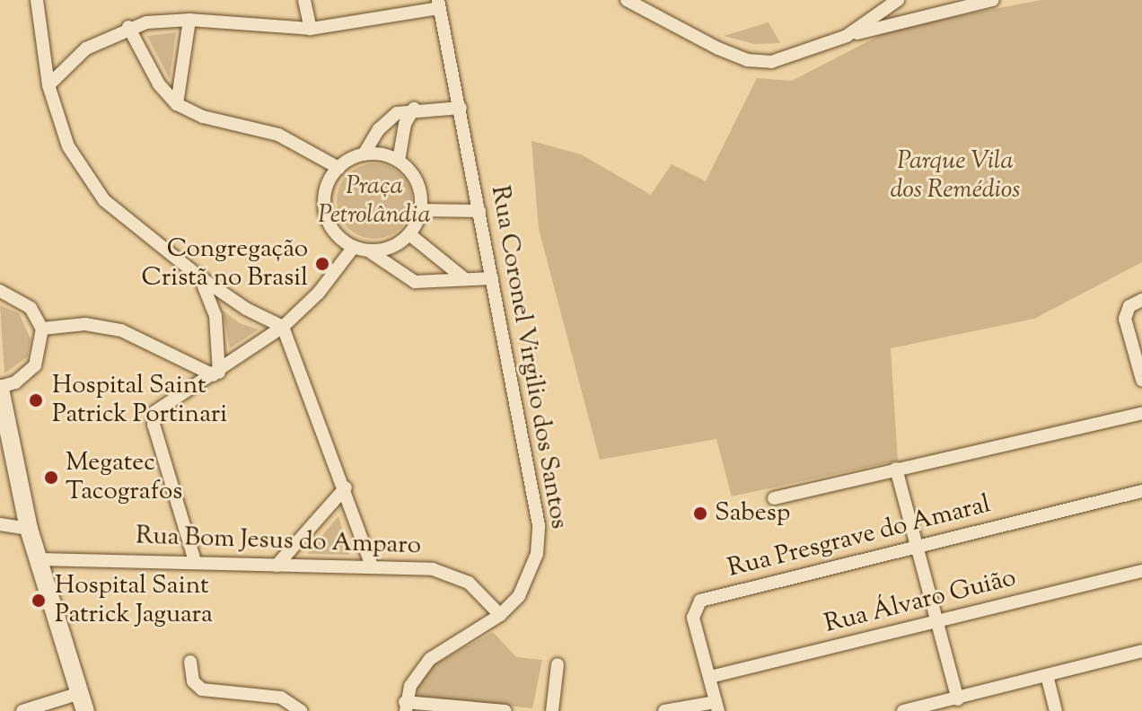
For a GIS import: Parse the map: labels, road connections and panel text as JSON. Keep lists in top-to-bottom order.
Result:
{
  "streets": {
    "street": [
      "Rua Coronel Virgilio dos Santos",
      "Rua Presgrave do Amaral",
      "Rua Bom Jesus do Amparo",
      "Rua Álvaro Guião"
    ]
  },
  "crossings": [
    ["Rua Coronel Virgilio dos Santos", "Rua Bom Jesus do Amparo"],
    ["Rua Presgrave do Amaral", "Rua Álvaro Guião"]
  ],
  "parks": ["Parque Vila dos Remédios", "Praça Petrolândia"],
  "places": [
    "Congregação Cristã no Brasil",
    "Hospital Saint Patrick Portinari",
    "Megatec Tacografos",
    "Sabesp",
    "Hospital Saint Patrick Jaguara"
  ]
}
